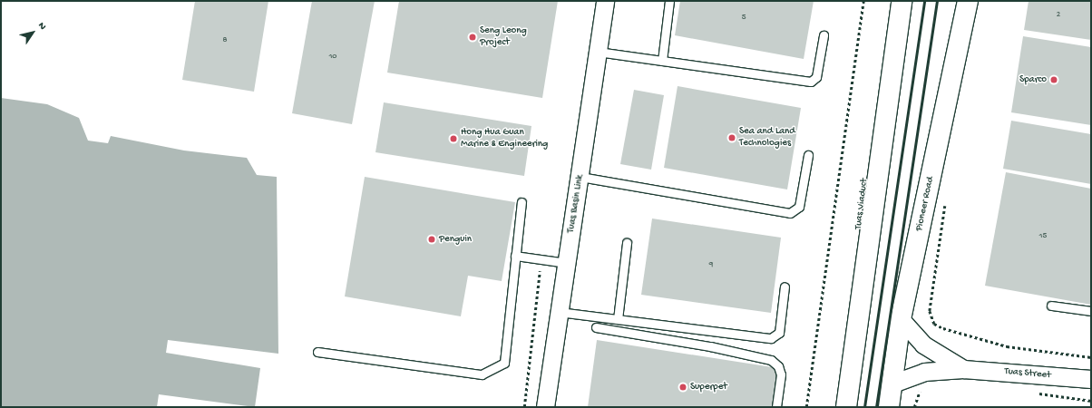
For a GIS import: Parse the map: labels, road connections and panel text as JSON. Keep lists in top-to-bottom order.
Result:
{
  "streets": {
    "main road": ["Tuas Viaduct", "Pioneer Road"],
    "street": ["Tuas Basin Link", "Tuas Street"]
  },
  "crossings": [
    ["Pioneer Road", "Tuas Street"]
  ],
  "places": [
    "Seng Leong Project",
    "Sparco",
    "Sea and Land Technologies",
    "Hong Hua Guan Marine & Engineering",
    "Penguin",
    "Superpet"
  ],
  "house_numbers": [
    "2",
    "5",
    "8",
    "10",
    "15",
    "9"
  ],
  "north": "top right"
}
